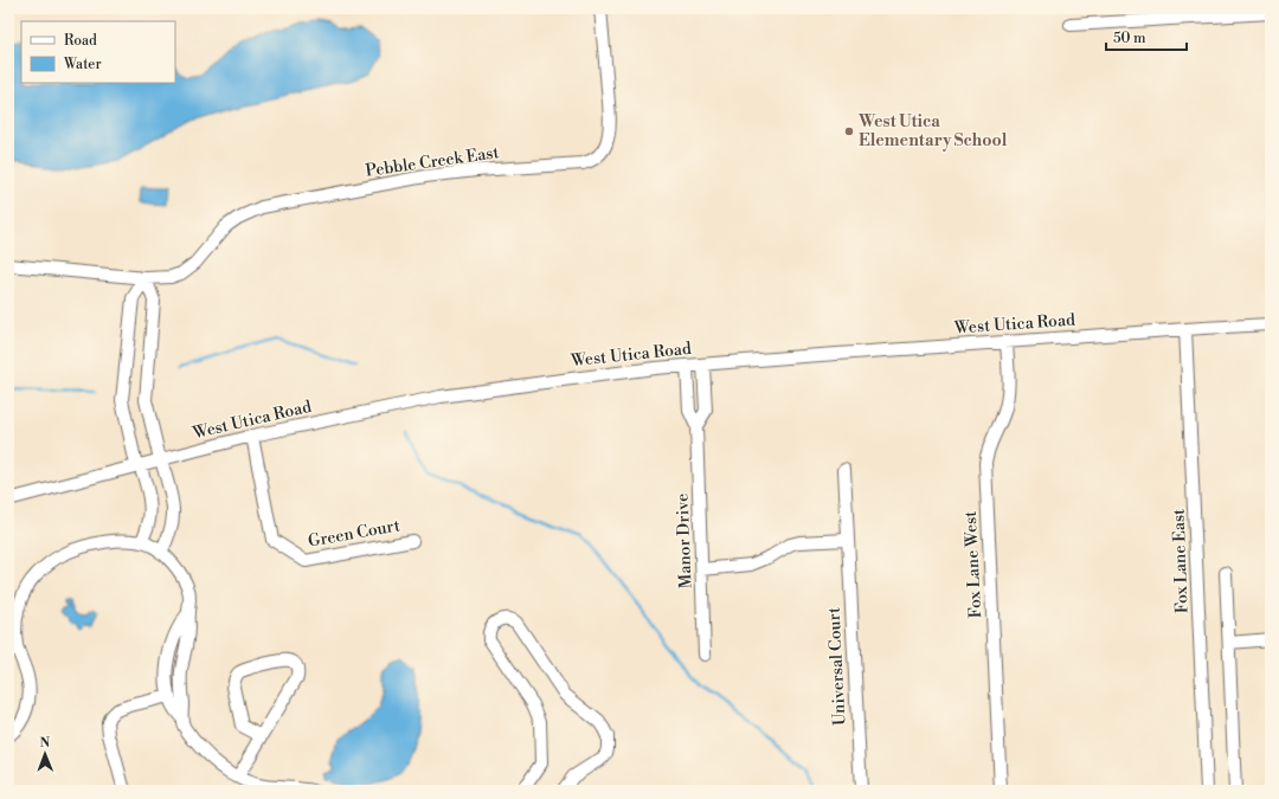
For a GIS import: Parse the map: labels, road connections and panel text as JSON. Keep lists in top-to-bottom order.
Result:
{
  "streets": {
    "street": [
      "Pebble Creek East",
      "West Utica Road",
      "Green Court",
      "Manor Drive",
      "Fox Lane East",
      "Fox Lane West",
      "Universal Court"
    ]
  },
  "crossings": [
    ["West Utica Road", "Green Court"],
    ["West Utica Road", "Manor Drive"],
    ["West Utica Road", "Fox Lane East"],
    ["West Utica Road", "Fox Lane West"]
  ],
  "places": ["West Utica Elementary School"],
  "legend": ["Road", "Water"],
  "scale_bar": "50 m",
  "north": "top"
}
